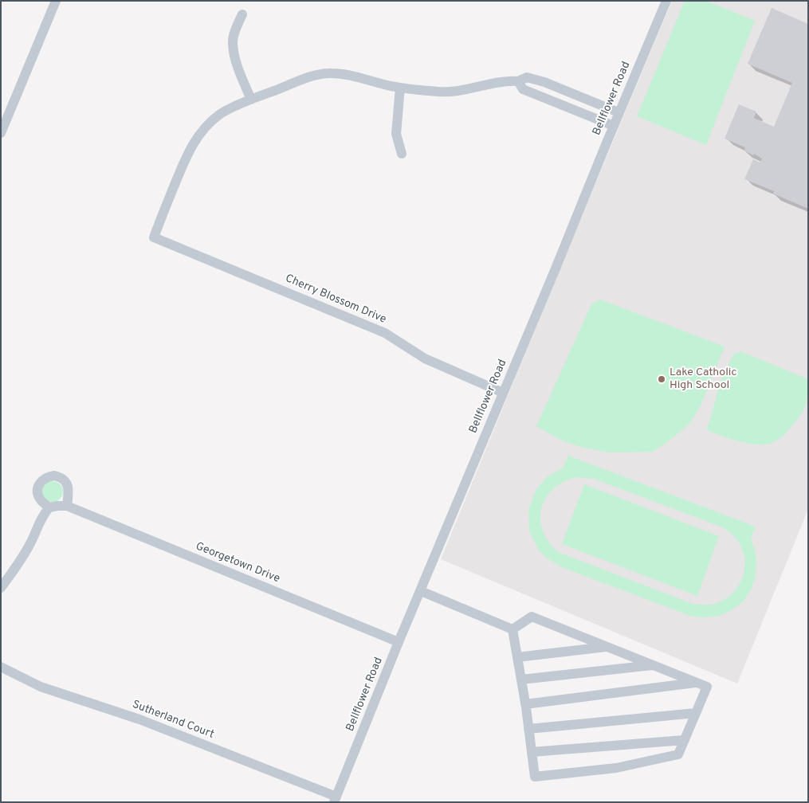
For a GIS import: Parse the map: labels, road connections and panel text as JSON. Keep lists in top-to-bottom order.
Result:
{
  "streets": {
    "street": [
      "Bellflower Road",
      "Cherry Blossom Drive",
      "Georgetown Drive",
      "Sutherland Court"
    ]
  },
  "crossings": [
    ["Bellflower Road", "Cherry Blossom Drive"],
    ["Bellflower Road", "Georgetown Drive"],
    ["Bellflower Road", "Sutherland Court"]
  ],
  "places": ["Lake Catholic High School"]
}
